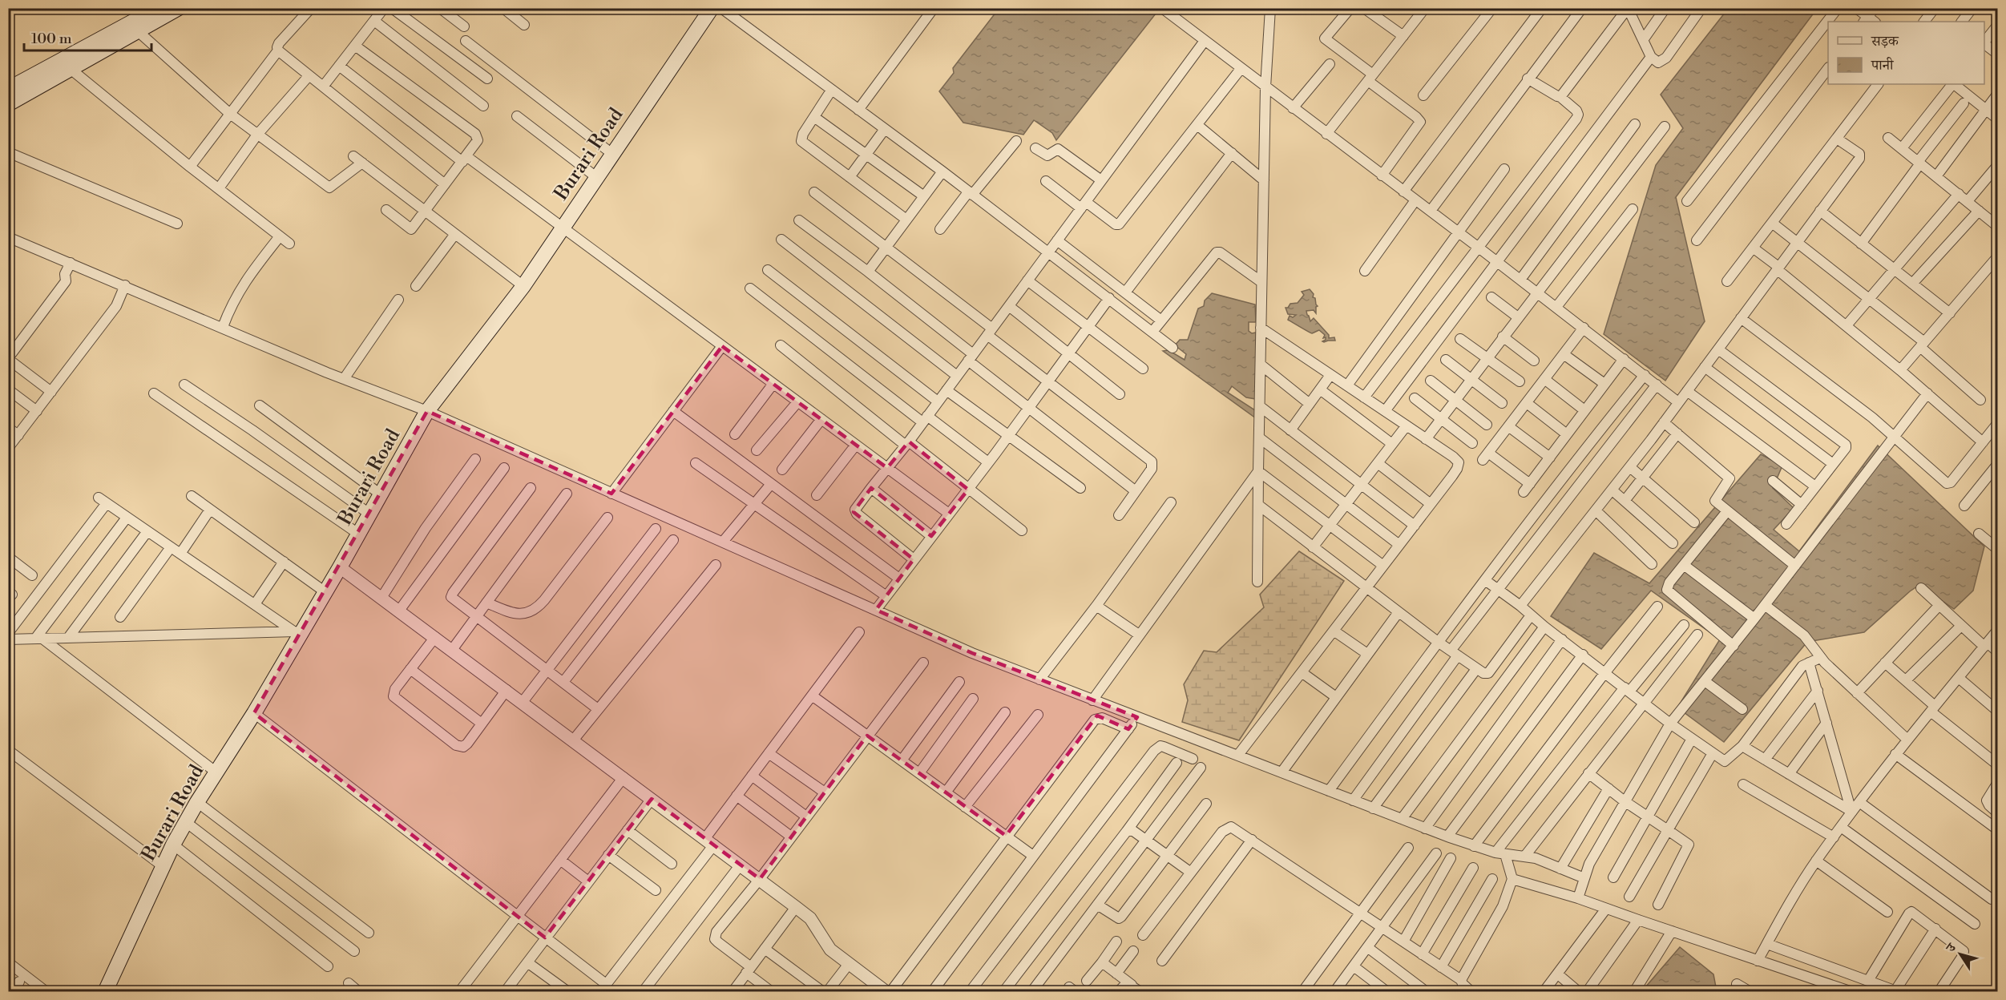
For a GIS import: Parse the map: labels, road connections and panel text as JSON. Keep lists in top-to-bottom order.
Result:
{
  "streets": {
    "main road": ["Burari Road"]
  },
  "legend": ["सड़क", "पानी"],
  "scale_bar": "100 m",
  "north": "top left"
}
